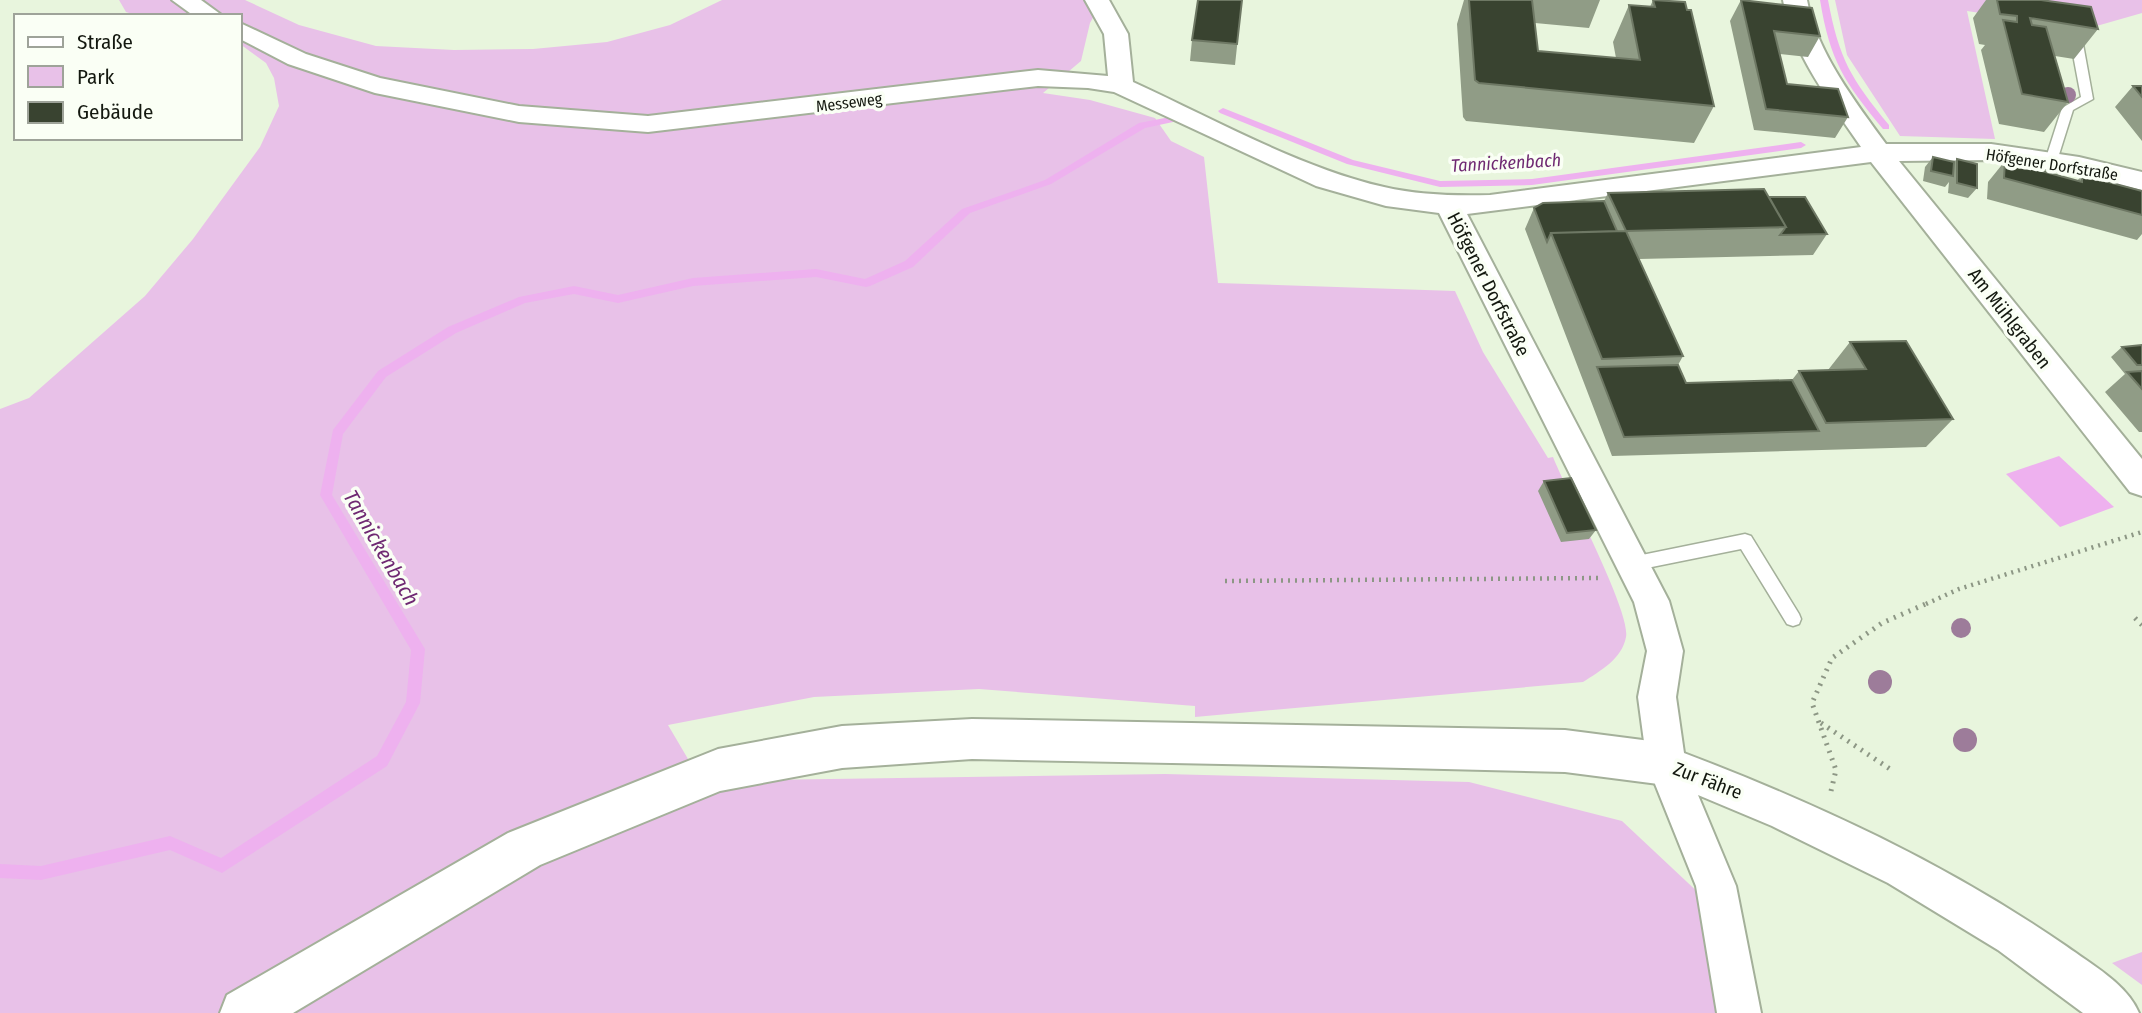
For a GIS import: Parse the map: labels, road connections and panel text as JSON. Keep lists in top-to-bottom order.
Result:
{
  "streets": {
    "street": [
      "Messeweg",
      "Höfgener Dorfstraße",
      "Am Mühlgraben",
      "Zur Fähre"
    ]
  },
  "crossings": [
    ["Messeweg", "Höfgener Dorfstraße"],
    ["Höfgener Dorfstraße", "Am Mühlgraben"],
    ["Höfgener Dorfstraße", "Zur Fähre"]
  ],
  "water": ["Tannickenbach"],
  "legend": ["Straße", "Park", "Gebäude"]
}
